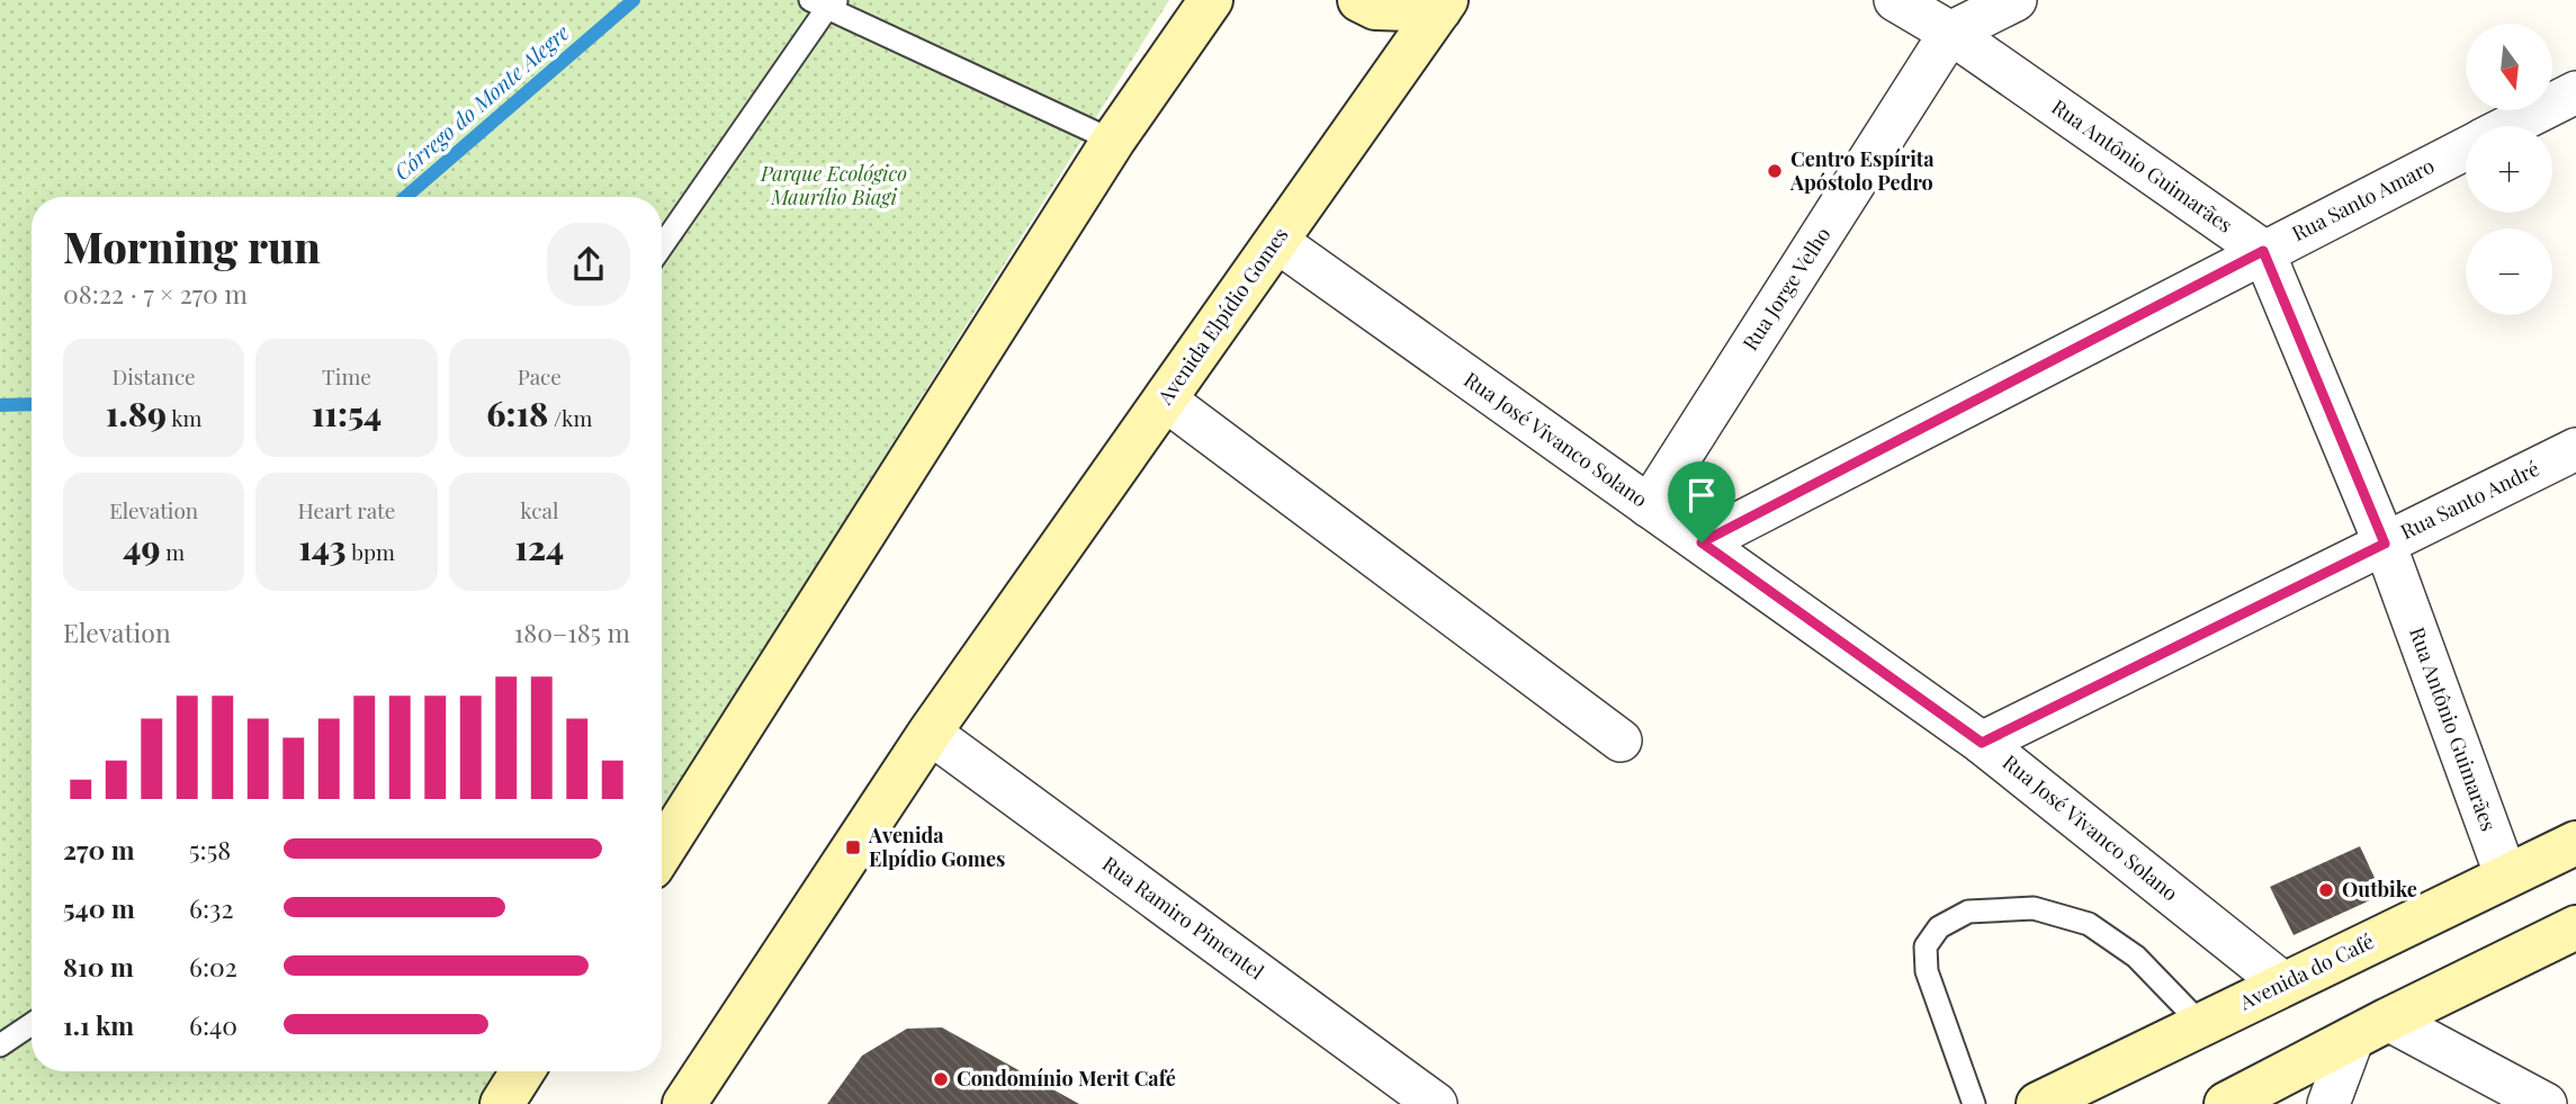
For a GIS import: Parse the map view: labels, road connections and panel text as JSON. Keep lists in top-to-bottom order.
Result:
{
  "streets": {
    "main road": ["Avenida Elpídio Gomes", "Avenida do Café"],
    "street": [
      "Rua Antônio Guimarães",
      "Rua Santo Amaro",
      "Rua Jorge Velho",
      "Rua José Vivanco Solano",
      "Rua Santo André",
      "Rua Ramiro Pimentel"
    ]
  },
  "crossings": [
    ["Rua Antônio Guimarães", "Rua Santo Amaro"],
    ["Rua Antônio Guimarães", "Rua Jorge Velho"],
    ["Rua Antônio Guimarães", "Rua Santo André"],
    ["Rua Antônio Guimarães", "Avenida do Café"],
    ["Rua Santo Amaro", "Rua José Vivanco Solano"],
    ["Rua Jorge Velho", "Rua José Vivanco Solano"],
    ["Avenida Elpídio Gomes", "Rua José Vivanco Solano"],
    ["Avenida Elpídio Gomes", "Rua Ramiro Pimentel"],
    ["Rua José Vivanco Solano", "Rua Santo André"],
    ["Rua José Vivanco Solano", "Avenida do Café"]
  ],
  "water": ["Córrego do Monte Alegre"],
  "parks": ["Parque Ecológico Maurílio Biagi"],
  "places": {
    "other": ["Centro Espírita Apóstolo Pedro", "Outbike", "Condomínio Merit Café"],
    "transit": ["Avenida Elpídio Gomes"]
  },
  "north": "bottom",
  "page": {
    "map_buttons": ["+", "−"],
    "heading": ["Morning run", "08:22 · 7 × 270 m"],
    "stats": [
      ["Distance", "1.89 km"],
      ["Time", "11:54"],
      ["Pace", "6:18 /km"],
      ["Elevation", "49 m"],
      ["Heart rate", "143 bpm"],
      ["kcal", "124"]
    ],
    "chart": ["Elevation", "180–185 m"],
    "list": [
      {
        "name": "270 m",
        "note": "5:58"
      },
      {
        "name": "540 m",
        "note": "6:32"
      },
      {
        "name": "810 m",
        "note": "6:02"
      },
      {
        "name": "1.1 km",
        "note": "6:40"
      }
    ]
  }
}
